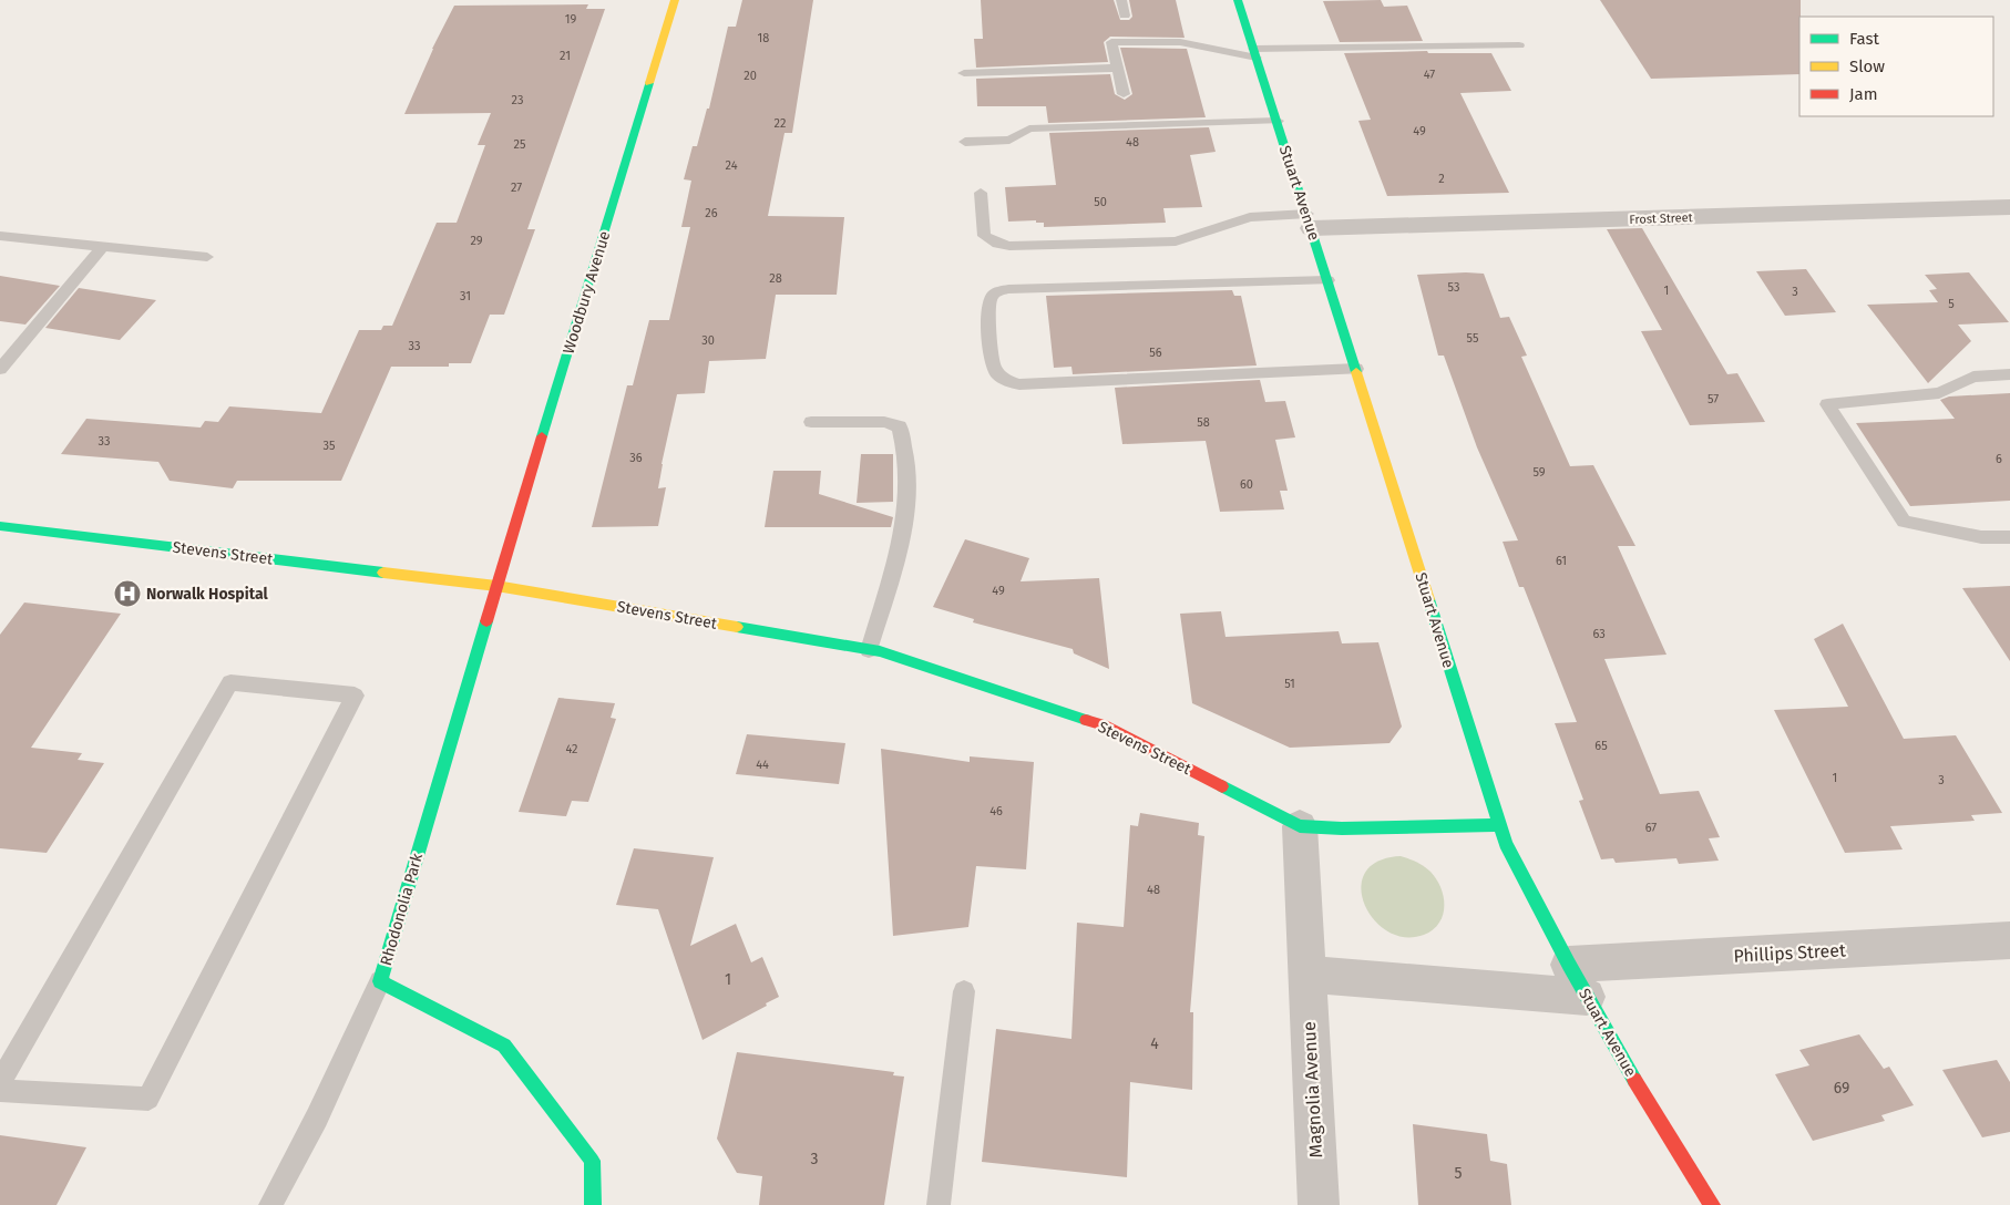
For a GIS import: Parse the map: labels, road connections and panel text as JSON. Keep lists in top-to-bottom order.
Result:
{
  "streets": {
    "street": [
      "Stuart Avenue",
      "Frost Street",
      "Woodbury Avenue",
      "Stevens Street",
      "Rhodonolia Park",
      "Phillips Street",
      "Magnolia Avenue"
    ]
  },
  "crossings": [
    ["Stuart Avenue", "Frost Street"],
    ["Stuart Avenue", "Stevens Street"],
    ["Stuart Avenue", "Phillips Street"],
    ["Woodbury Avenue", "Stevens Street"],
    ["Woodbury Avenue", "Rhodonolia Park"],
    ["Stevens Street", "Rhodonolia Park"]
  ],
  "places": {
    "hospital": ["Norwalk Hospital"]
  },
  "house_numbers": [
    "19",
    "18",
    "21",
    "47",
    "20",
    "23",
    "22",
    "49",
    "48",
    "25",
    "24",
    "2",
    "27",
    "50",
    "26",
    "29",
    "28",
    "53",
    "1",
    "3",
    "31",
    "5",
    "55",
    "30",
    "33",
    "56",
    "57",
    "58",
    "33",
    "35",
    "36",
    "6",
    "59",
    "60",
    "61",
    "49",
    "63",
    "51",
    "65",
    "42",
    "44",
    "1",
    "3",
    "46",
    "67",
    "48",
    "1",
    "4",
    "69",
    "3",
    "5"
  ],
  "legend": ["Fast", "Slow", "Jam"]
}
